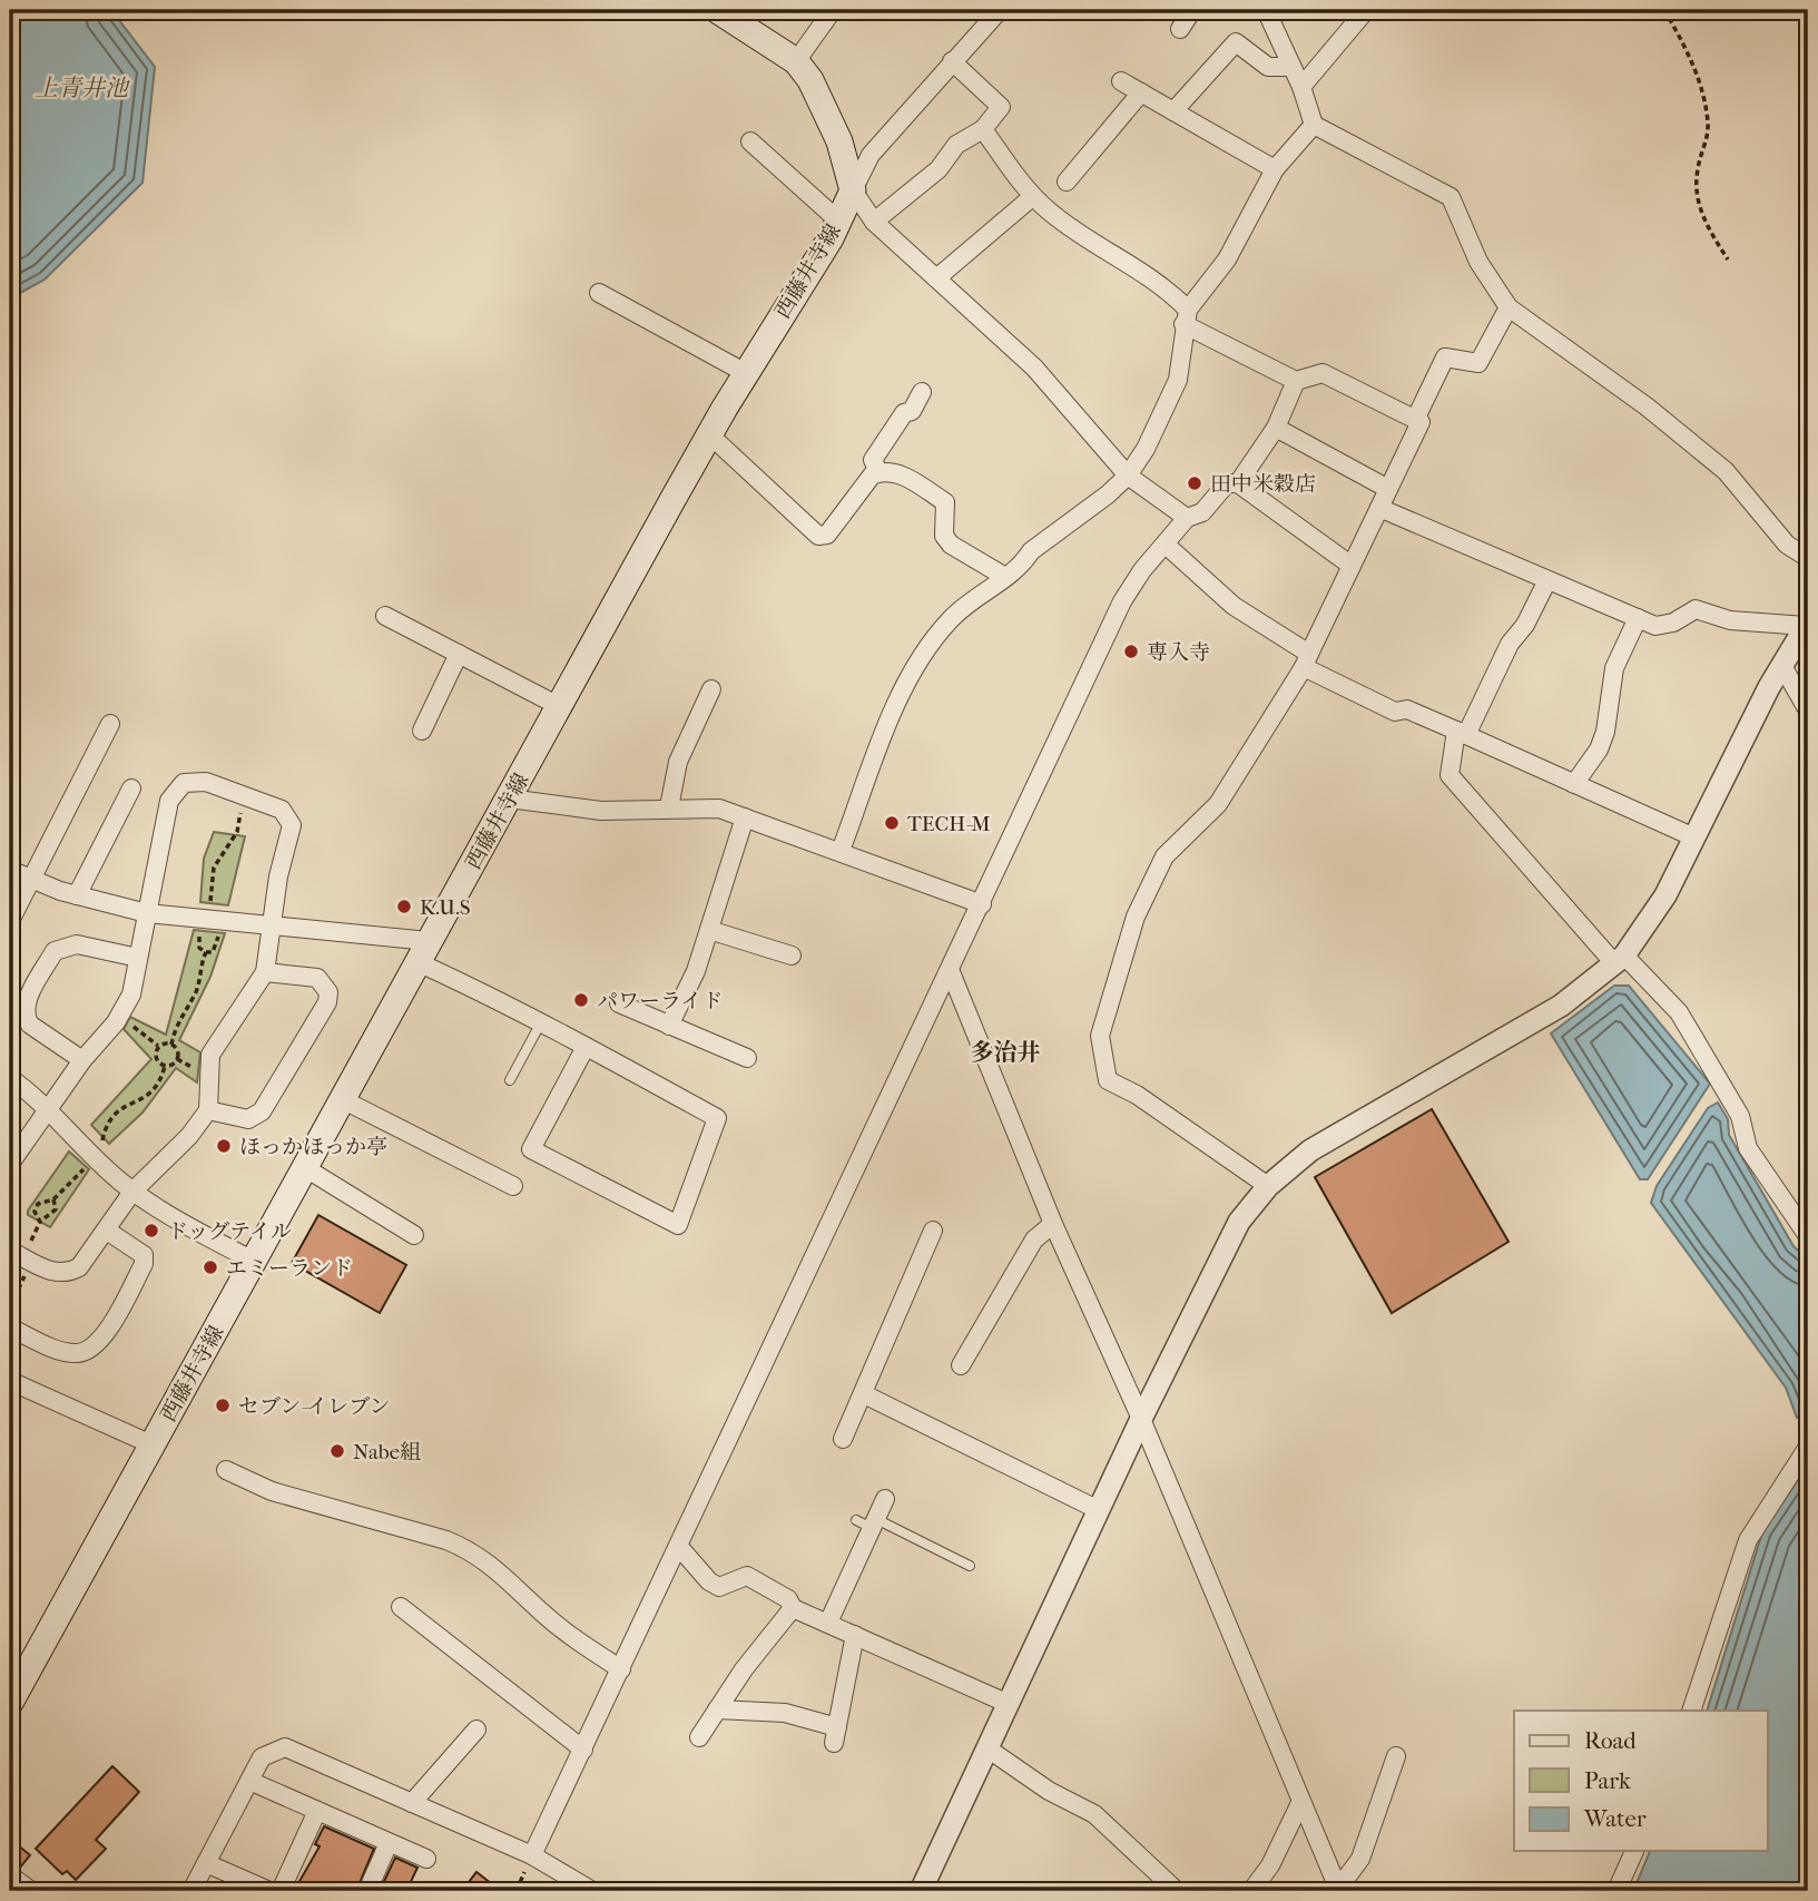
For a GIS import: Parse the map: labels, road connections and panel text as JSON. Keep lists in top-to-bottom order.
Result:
{
  "streets": {
    "main road": ["西藤井寺線"]
  },
  "districts": ["多治井"],
  "water": ["上青井池"],
  "places": [
    "田中米穀店",
    "専入寺",
    "TECH-M",
    "K.U.S",
    "パワーライド",
    "ほっかほっか亭",
    "ドッグテイル",
    "エミーランド",
    "セブン-イレブン",
    "Nabe組"
  ],
  "legend": ["Road", "Park", "Water"]
}
